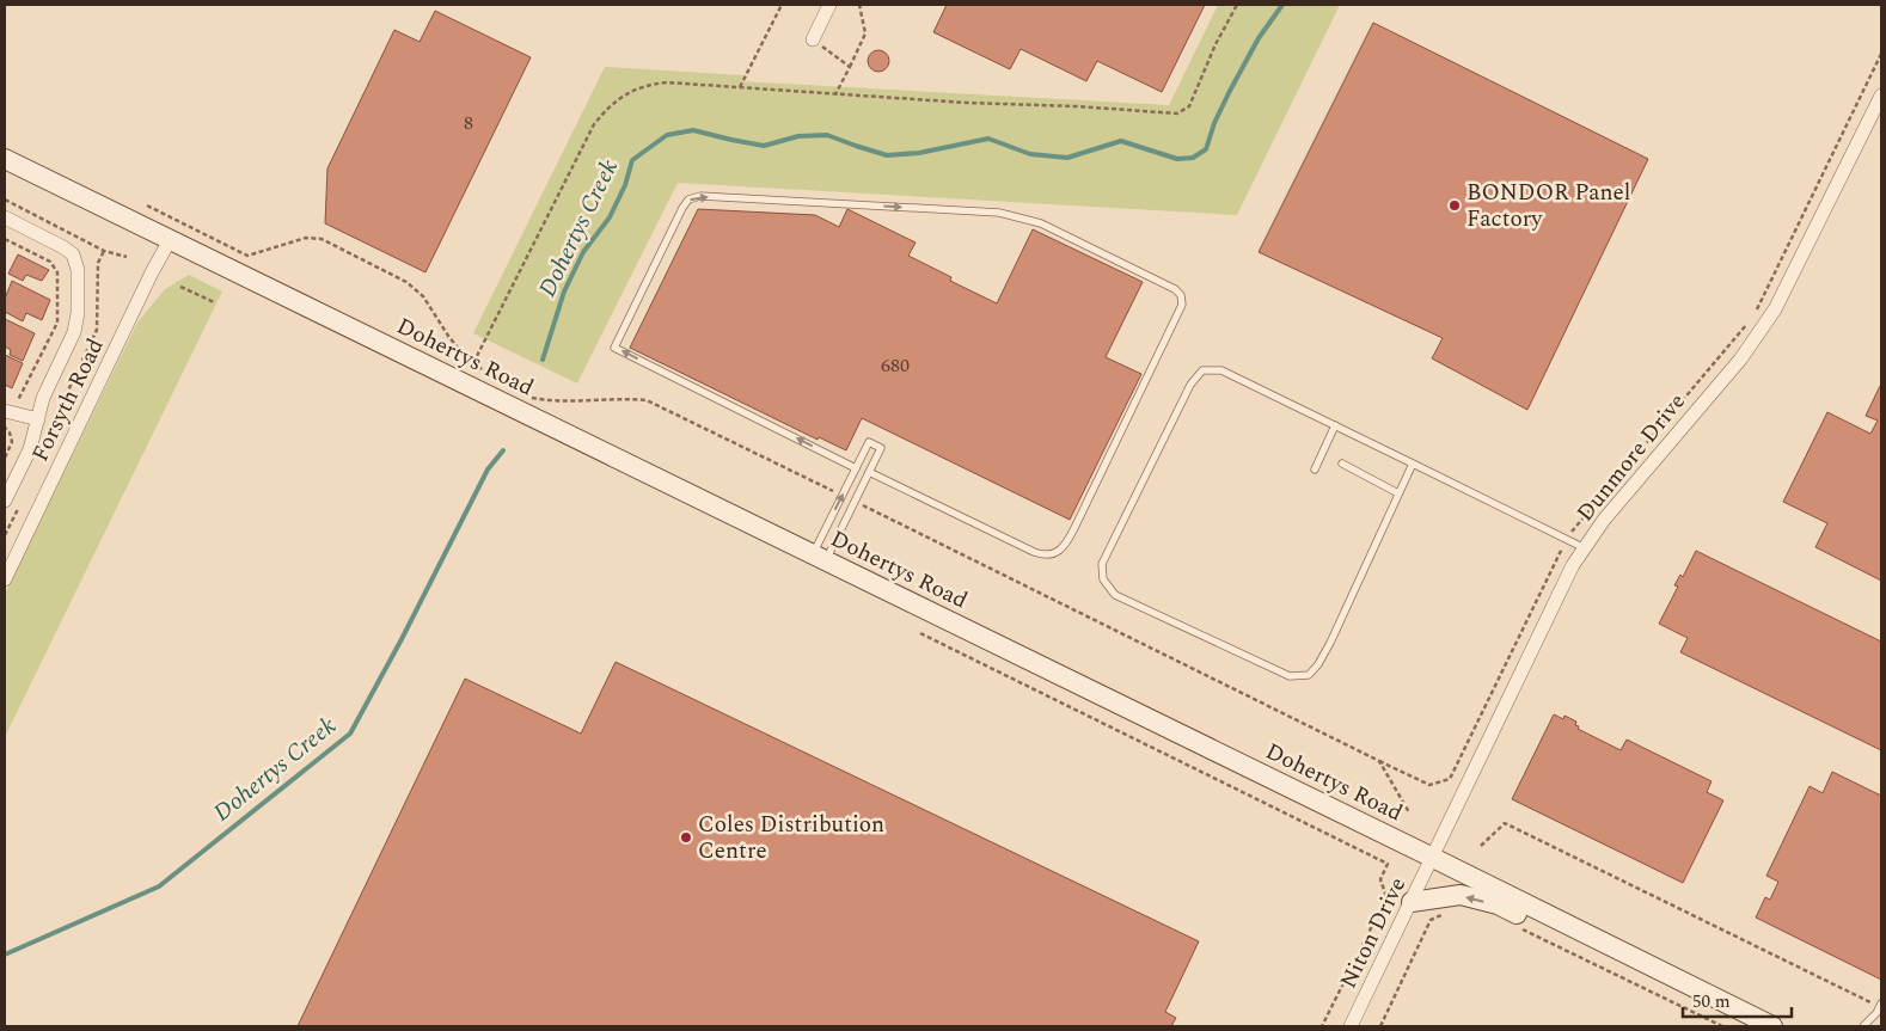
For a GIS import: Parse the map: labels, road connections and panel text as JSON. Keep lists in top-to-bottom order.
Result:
{
  "streets": {
    "main road": ["Dohertys Road"],
    "street": ["Forsyth Road", "Dunmore Drive", "Niton Drive"]
  },
  "crossings": [
    ["Dohertys Road", "Forsyth Road"],
    ["Dohertys Road", "Dunmore Drive"],
    ["Dohertys Road", "Niton Drive"],
    ["Dunmore Drive", "Niton Drive"]
  ],
  "water": ["Dohertys Creek"],
  "places": ["BONDOR Panel Factory", "Coles Distribution Centre"],
  "house_numbers": ["8", "680"],
  "scale_bar": "50 m"
}
